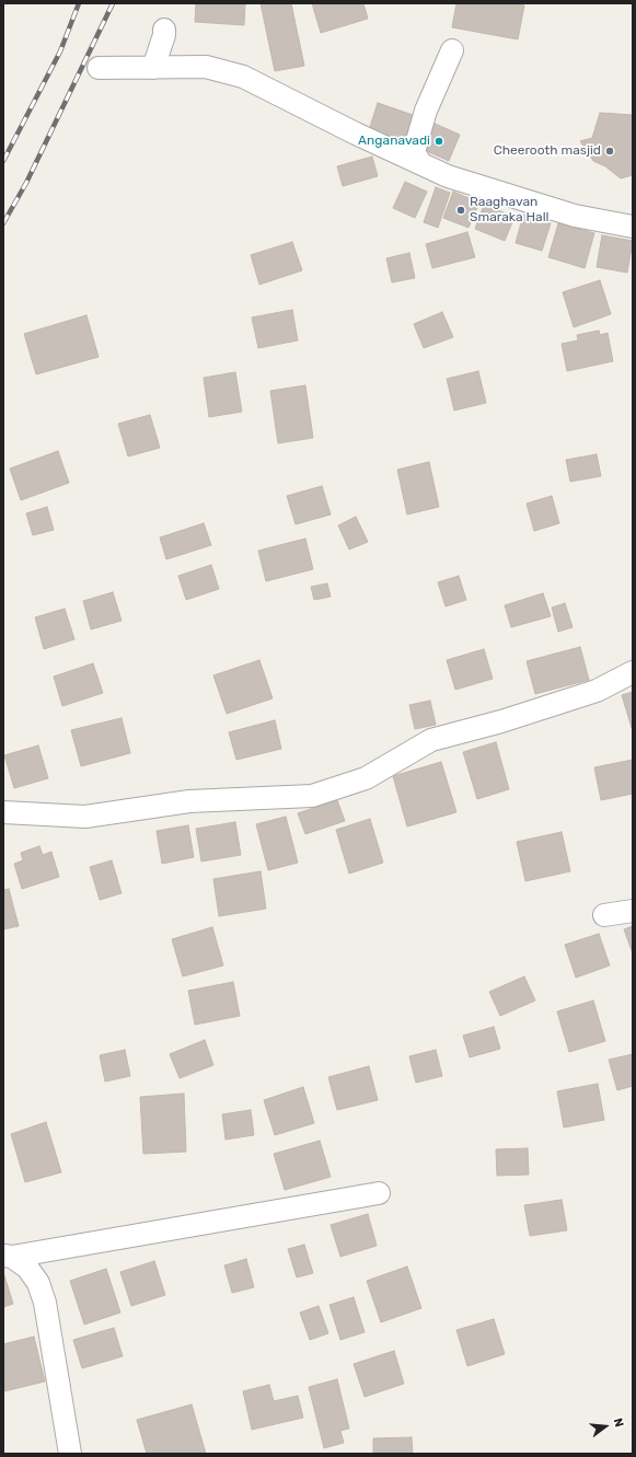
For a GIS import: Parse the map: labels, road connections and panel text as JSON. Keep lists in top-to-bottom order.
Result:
{
  "places": ["Anganavadi", "Cheerooth masjid", "Raaghavan Smaraka Hall"],
  "north": "right"
}
